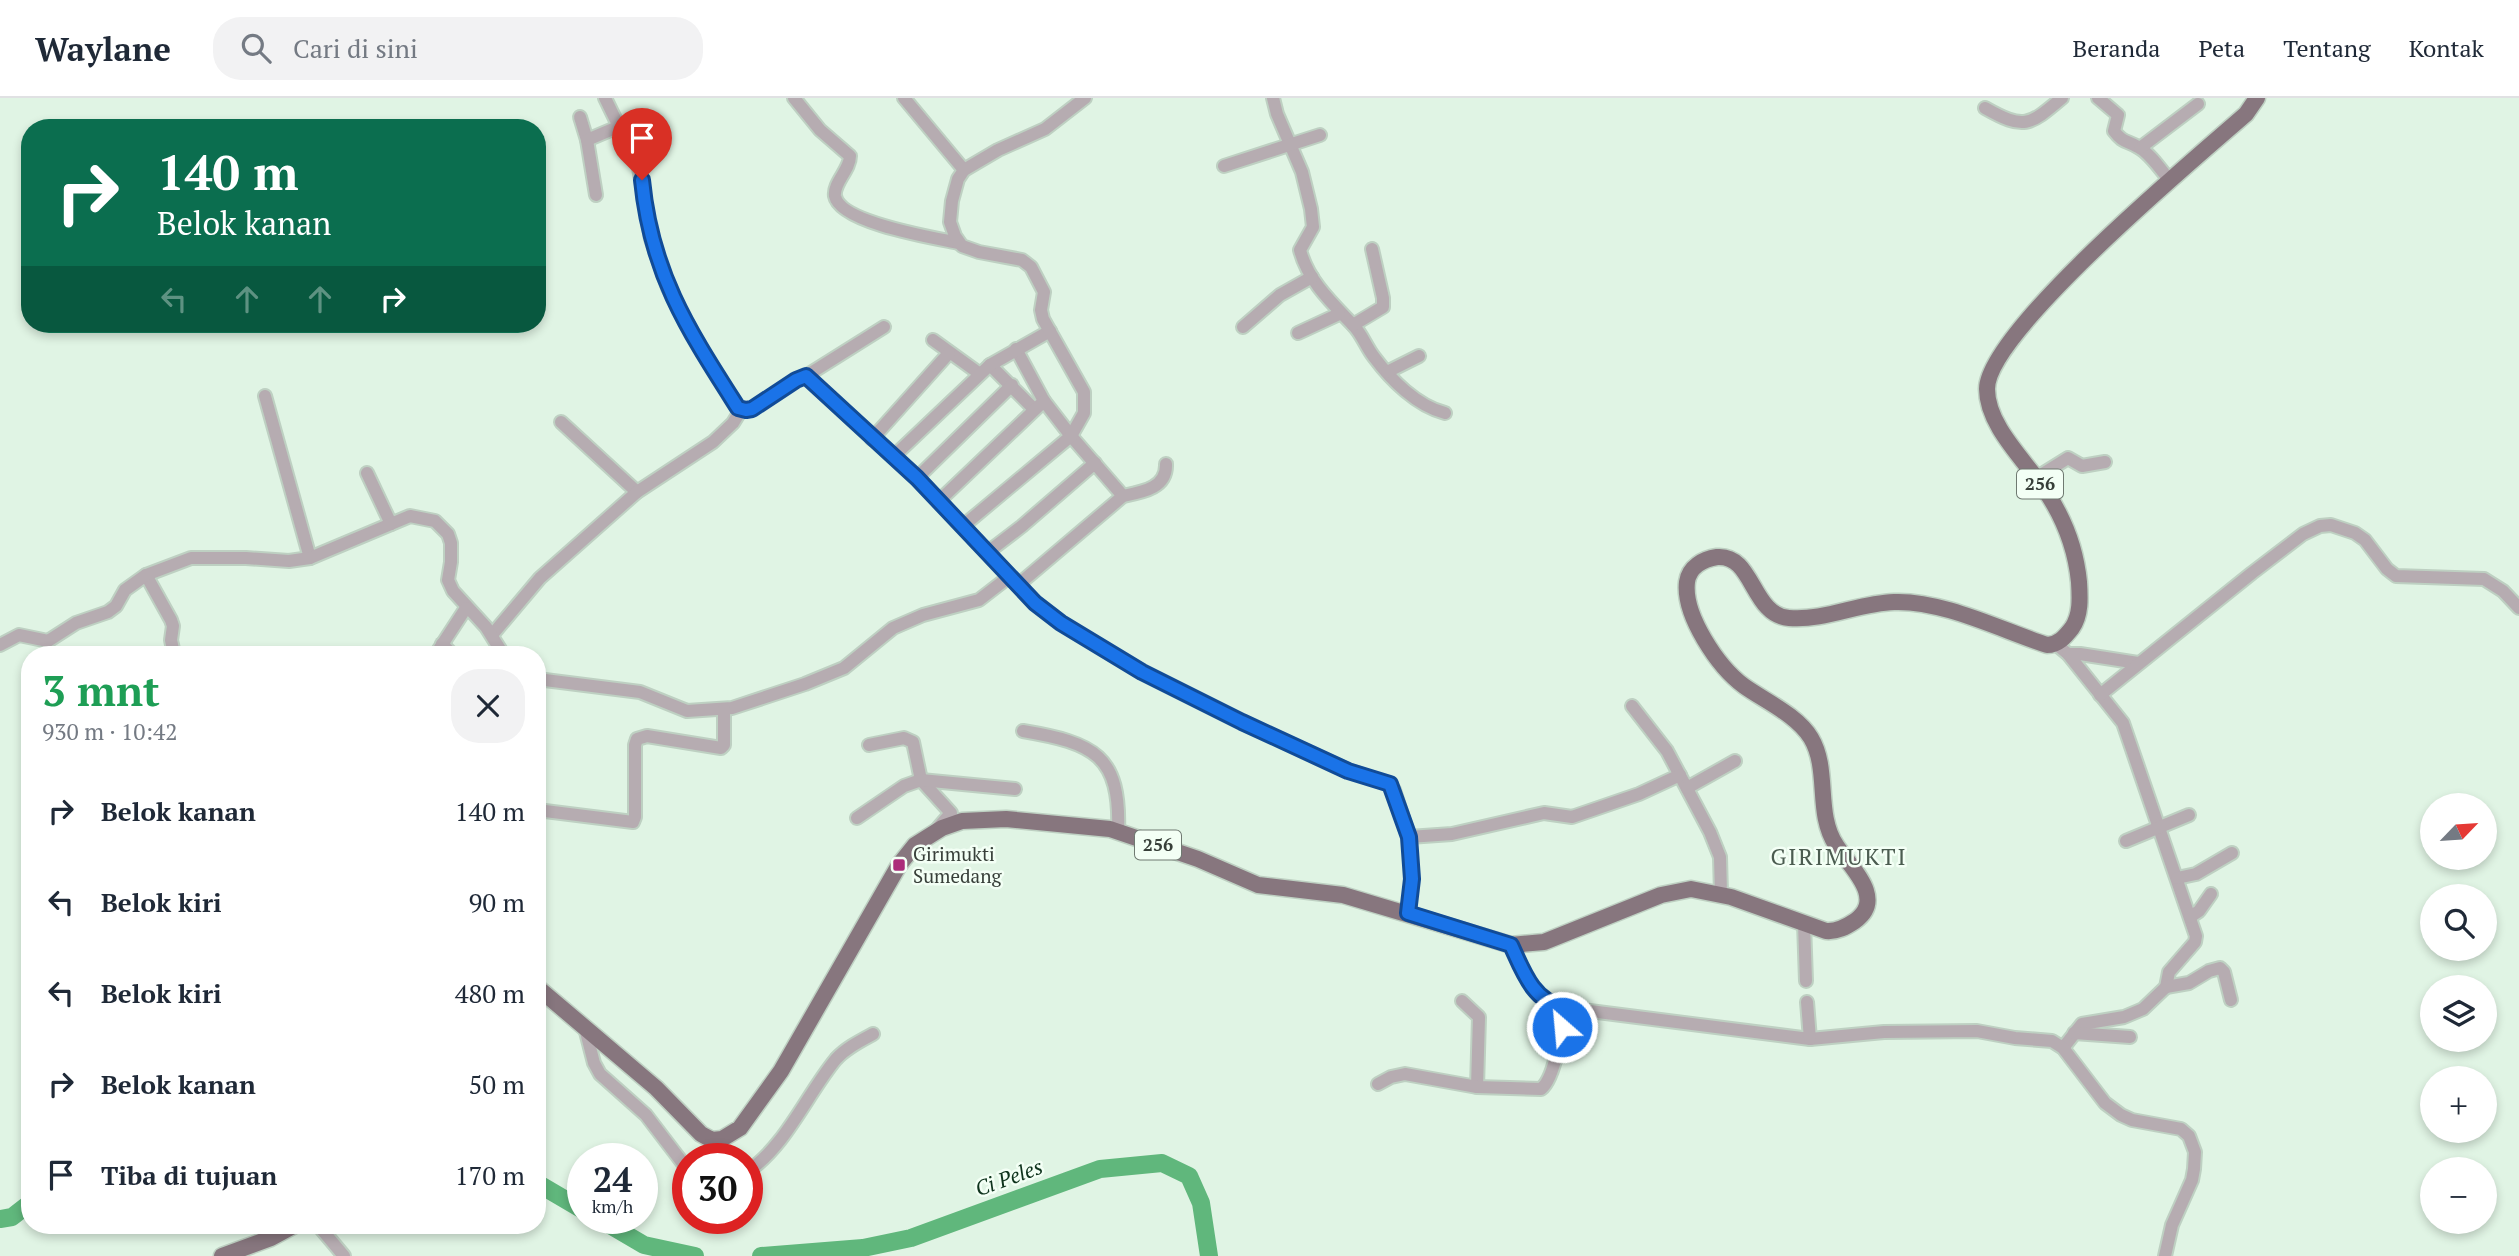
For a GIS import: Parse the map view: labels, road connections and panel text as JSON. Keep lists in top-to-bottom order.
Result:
{
  "streets": {
    "main road": ["256"]
  },
  "districts": ["GIRIMUKTI"],
  "water": ["Ci Peles"],
  "places": {
    "transit": ["Girimukti Sumedang"]
  },
  "north": "top right",
  "page": {
    "header": "Waylane",
    "search": "Cari di sini",
    "nav": [
      "Beranda",
      "Peta",
      "Tentang",
      "Kontak"
    ],
    "turn": ["140 m", "Belok kanan"],
    "heading": ["3 mnt", "930 m · 10:42"],
    "list": [
      {
        "name": "Belok kanan",
        "value": "140 m"
      },
      {
        "name": "Belok kiri",
        "value": "90 m"
      },
      {
        "name": "Belok kiri",
        "value": "480 m"
      },
      {
        "name": "Belok kanan",
        "value": "50 m"
      },
      {
        "name": "Tiba di tujuan",
        "value": "170 m"
      }
    ],
    "map_buttons": ["+", "−"],
    "speed": "24 km/h",
    "limit": "30"
  }
}
